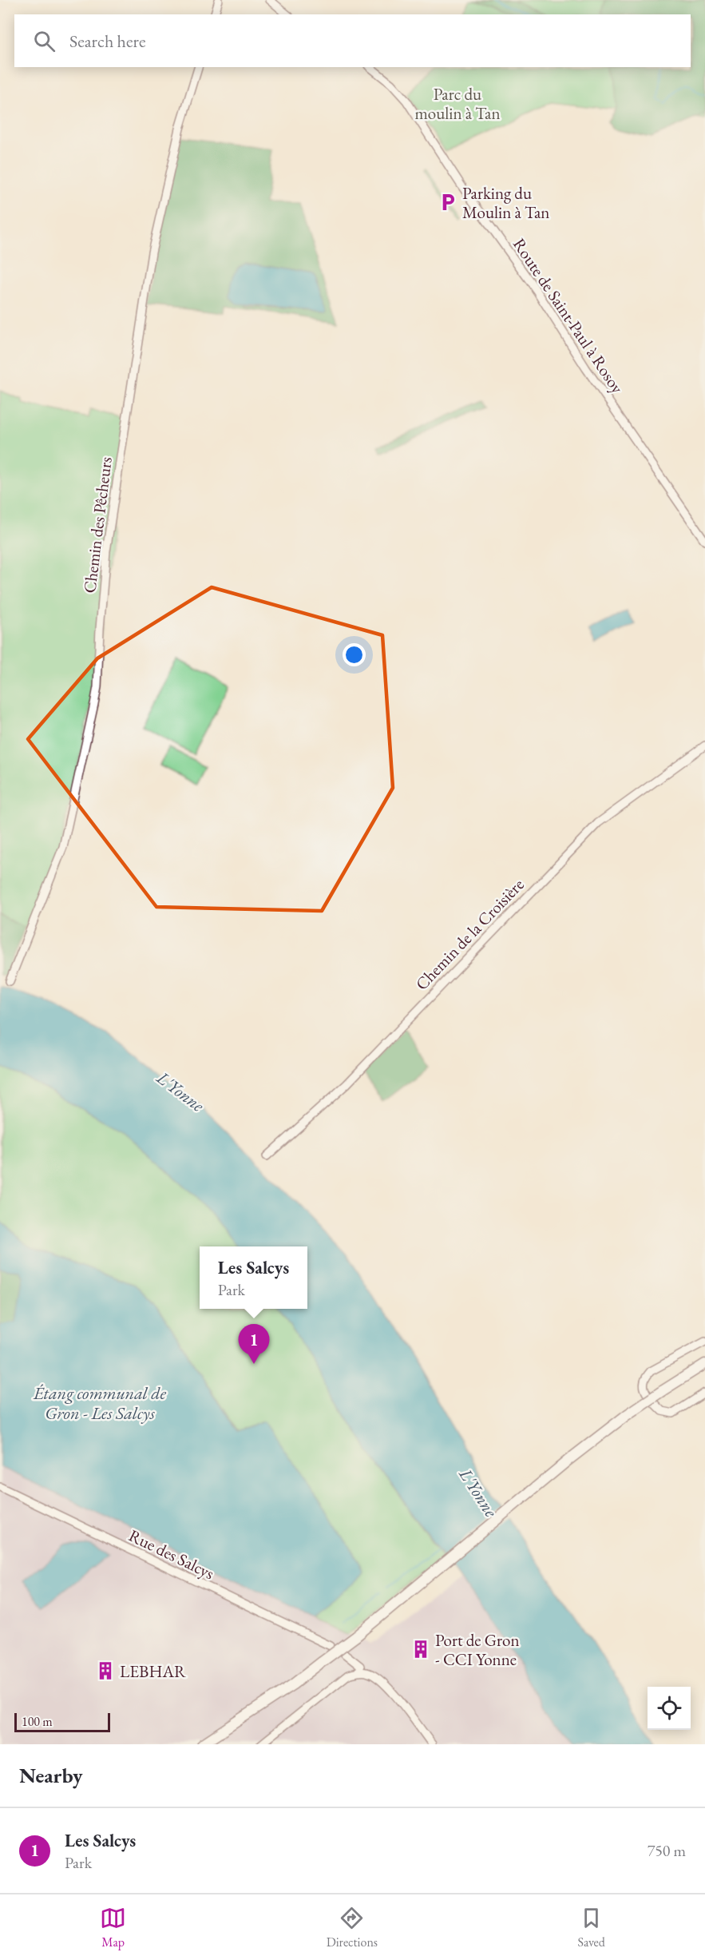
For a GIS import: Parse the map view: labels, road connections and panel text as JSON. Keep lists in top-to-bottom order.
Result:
{
  "streets": {
    "street": [
      "Route de Saint-Paul à Rosoy",
      "Chemin des Pêcheurs",
      "Chemin de la Croisière",
      "Rue des Salcys"
    ]
  },
  "water": ["L'Yonne", "Étang communal de Gron - Les Salcys"],
  "parks": ["Parc du moulin à Tan"],
  "places": {
    "parking": ["Parking du Moulin à Tan"],
    "building": ["Port de Gron - CCI Yonne", "LEBHAR"]
  },
  "scale_bar": "100 m",
  "page": {
    "search": "Search here",
    "popup": ["Les Salcys", "Park"],
    "pins": "1",
    "scale": "100 m",
    "heading": "Nearby",
    "list": [
      {
        "mark": "1",
        "name": "Les Salcys",
        "note": "Park",
        "value": "750 m"
      }
    ],
    "nav": ["Map", "Directions", "Saved"]
  }
}
